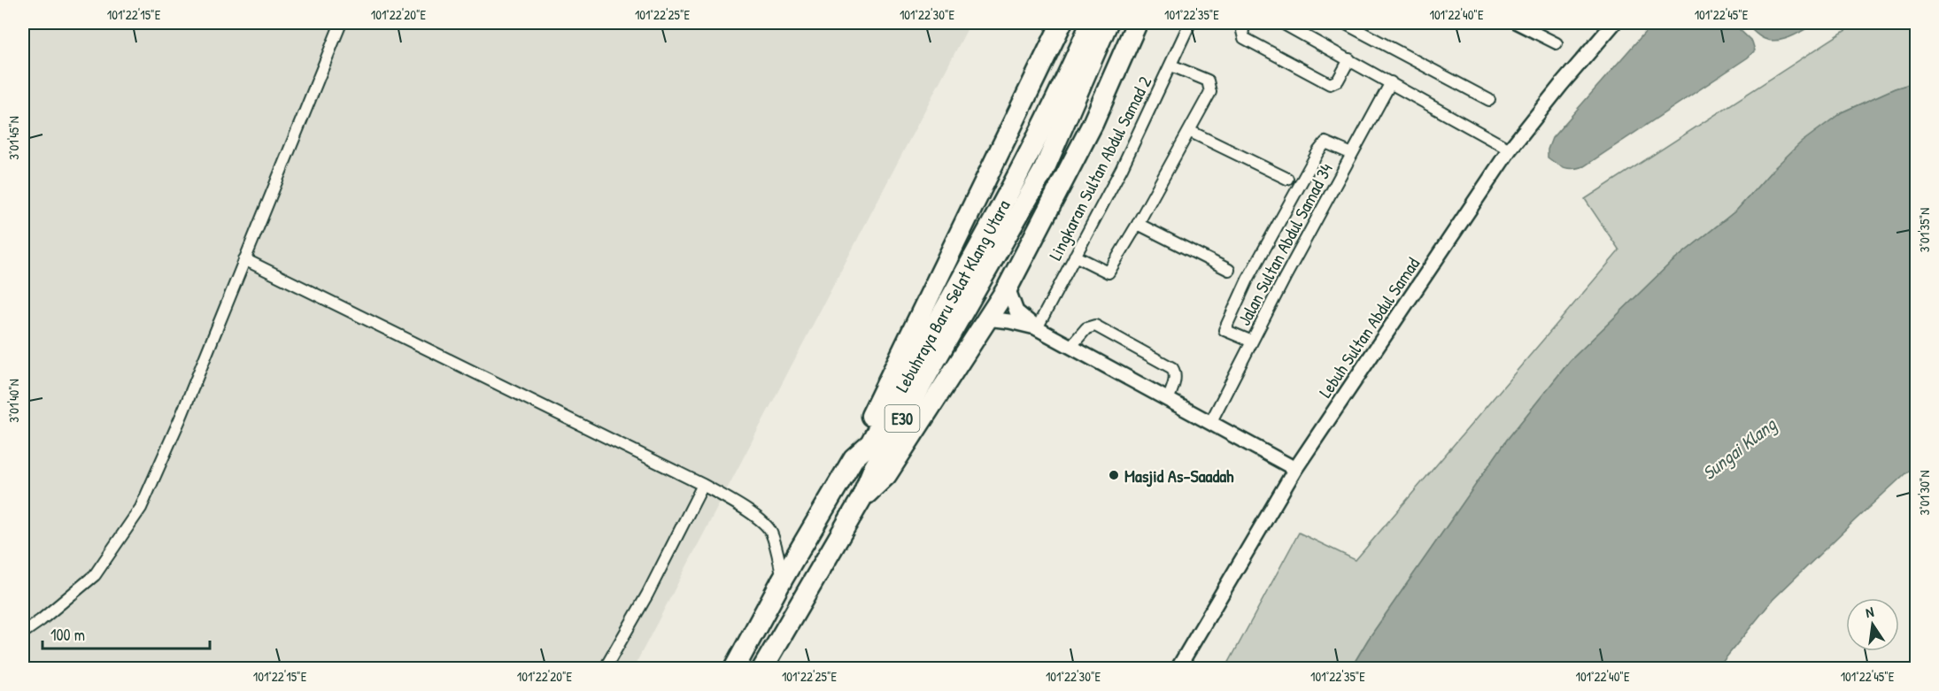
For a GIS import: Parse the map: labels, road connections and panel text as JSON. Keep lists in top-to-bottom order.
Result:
{
  "streets": {
    "highway": ["Lebuhraya Baru Selat Klang Utara", "E30"],
    "street": ["Lingkaran Sultan Abdul Samad 2", "Jalan Sultan Abdul Samad 34", "Lebuh Sultan Abdul Samad"]
  },
  "water": ["Sungai Klang"],
  "places": ["Masjid As-Saadah"],
  "scale_bar": "100 m",
  "north": "top",
  "coordinates": [
    "101°22'15\"E",
    "101°22'20\"E",
    "101°22'25\"E",
    "101°22'30\"E",
    "101°22'35\"E",
    "101°22'40\"E",
    "101°22'45\"E",
    "3°01'45\"N",
    "3°01'35\"N",
    "3°01'40\"N",
    "3°01'30\"N"
  ]
}
